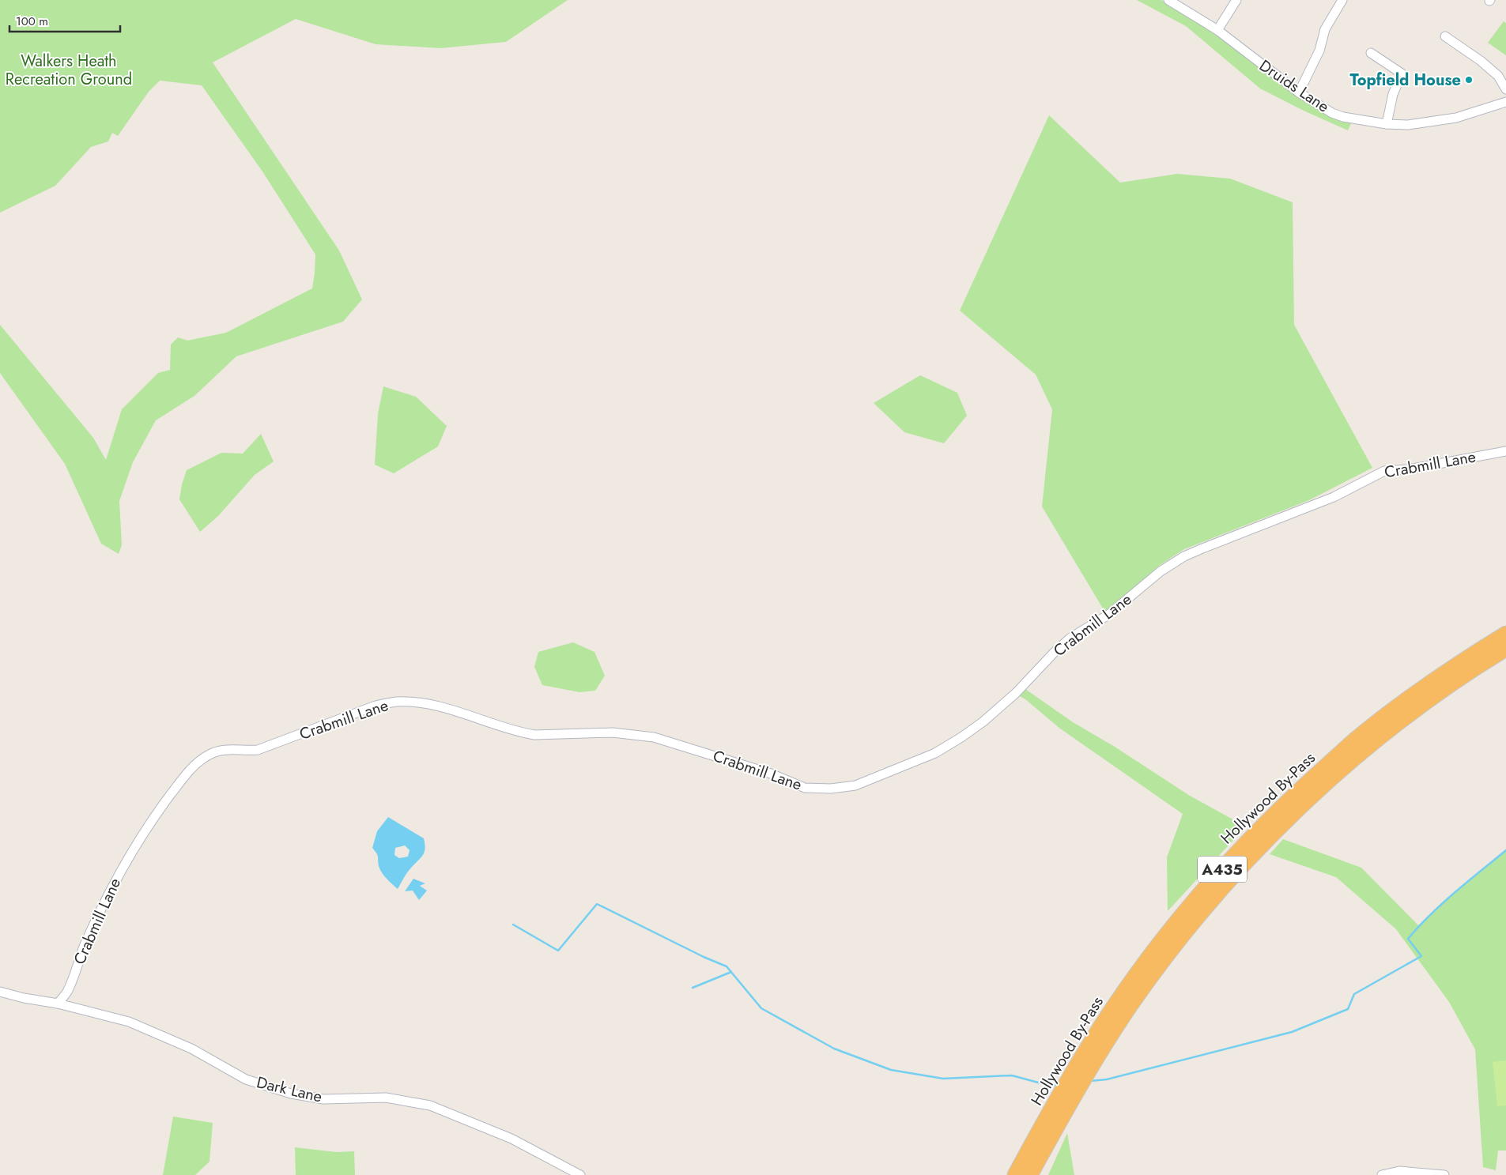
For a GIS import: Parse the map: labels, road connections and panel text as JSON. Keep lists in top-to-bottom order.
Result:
{
  "streets": {
    "highway": ["Hollywood By-Pass", "A435"],
    "street": ["Druids Lane", "Crabmill Lane", "Dark Lane"]
  },
  "crossings": [
    ["Crabmill Lane", "Dark Lane"]
  ],
  "parks": ["Walkers Heath Recreation Ground"],
  "places": ["Topfield House"],
  "scale_bar": "100 m"
}
